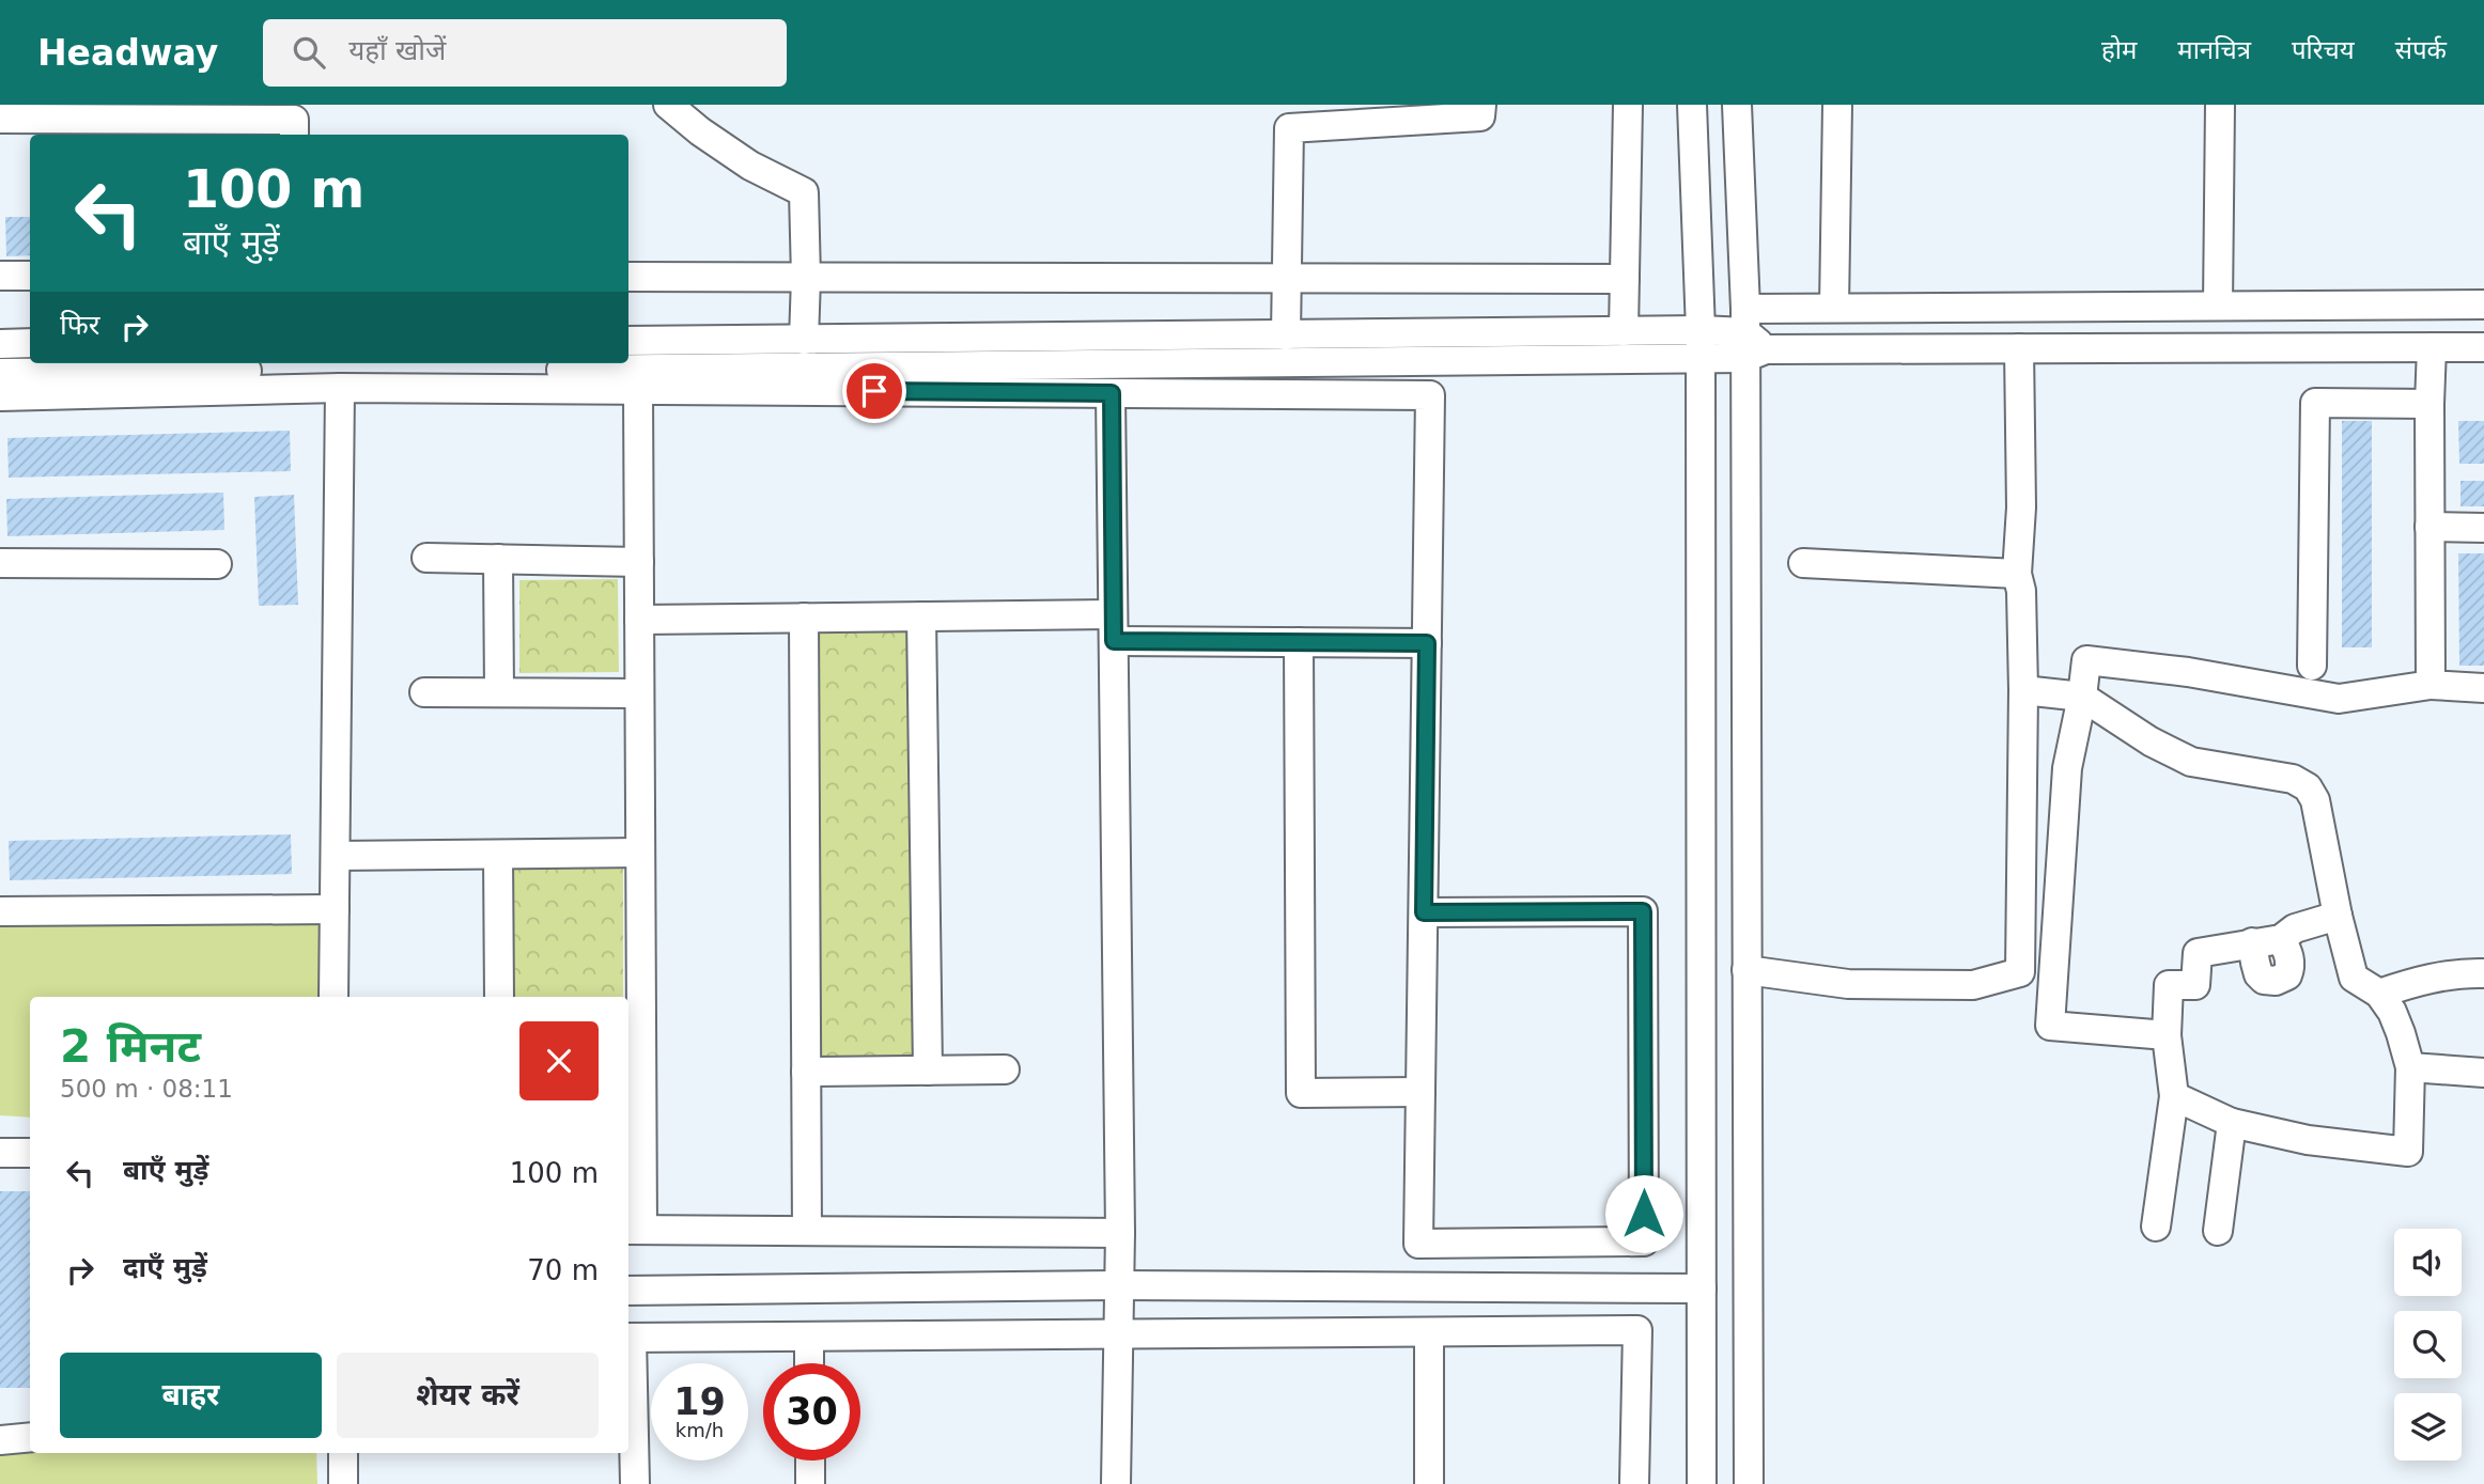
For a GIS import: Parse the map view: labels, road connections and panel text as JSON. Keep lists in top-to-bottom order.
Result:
{
  "page": {
    "header": "Headway",
    "search": "यहाँ खोजें",
    "nav": [
      "होम",
      "मानचित्र",
      "परिचय",
      "संपर्क"
    ],
    "turn": ["100 m", "बाएँ मुड़ें"],
    "then": "फिर",
    "heading": ["2 मिनट", "500 m · 08:11"],
    "list": [
      {
        "name": "बाएँ मुड़ें",
        "value": "100 m"
      },
      {
        "name": "दाएँ मुड़ें",
        "value": "70 m"
      }
    ],
    "buttons": ["बाहर", "शेयर करें"],
    "speed": "19 km/h",
    "limit": "30"
  }
}
